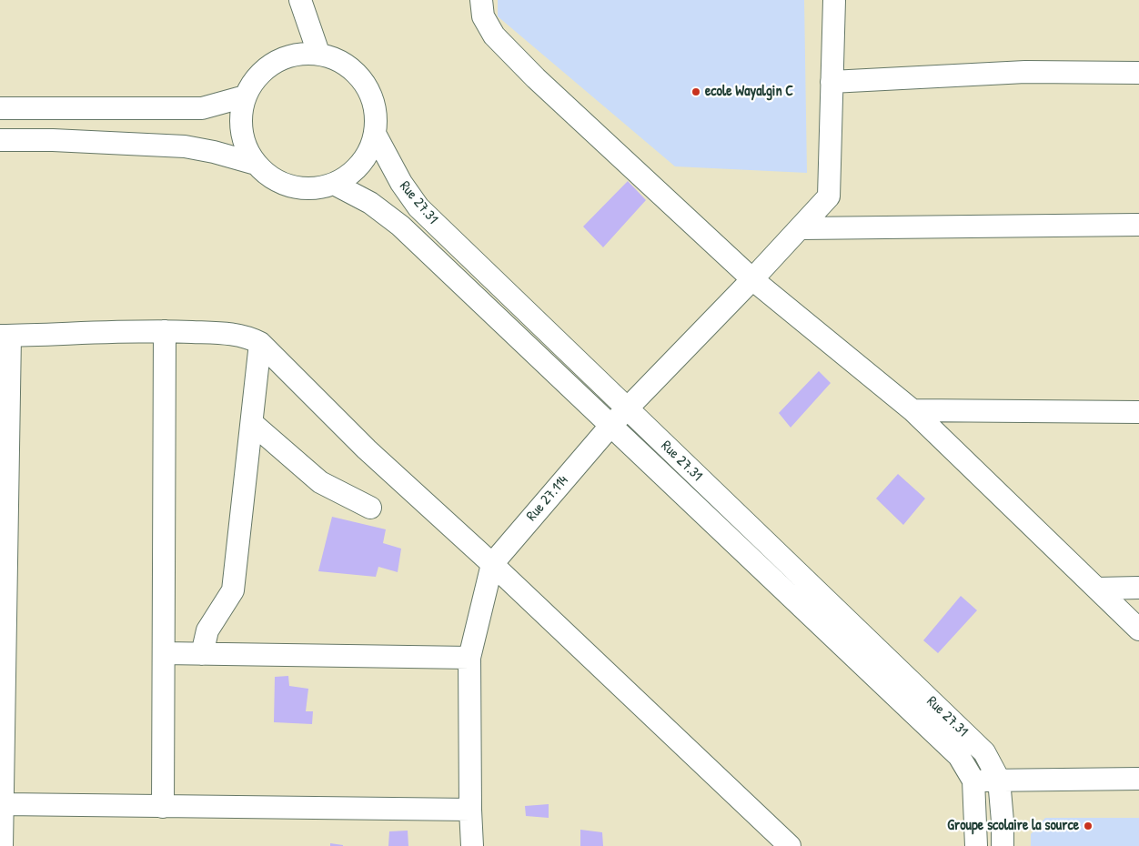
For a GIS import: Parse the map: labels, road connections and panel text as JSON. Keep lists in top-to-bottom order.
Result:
{
  "streets": {
    "street": ["Rue 27.31", "Rue 27.114"]
  },
  "crossings": [
    ["Rue 27.31", "Rue 27.114"]
  ],
  "places": ["ecole Wayalgin C", "Groupe scolaire la source"]
}
